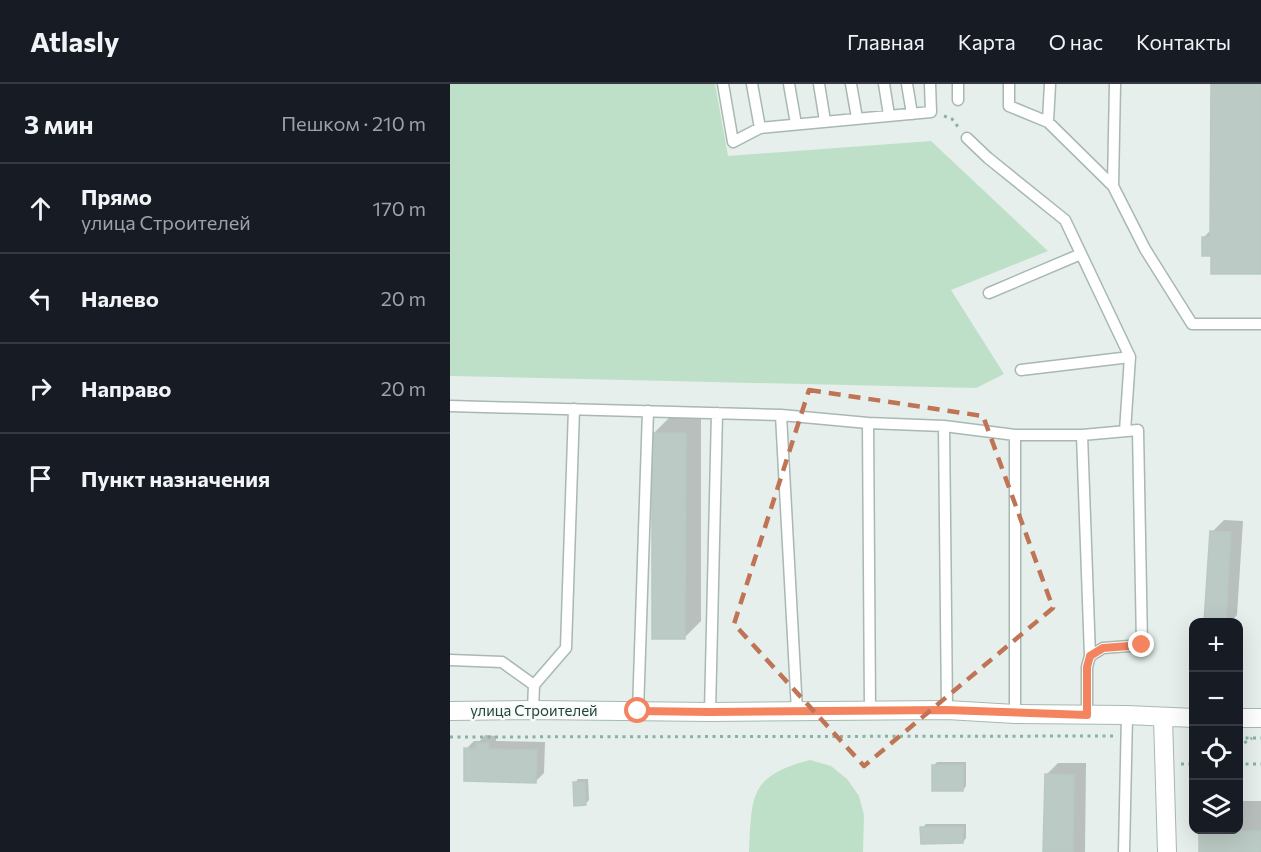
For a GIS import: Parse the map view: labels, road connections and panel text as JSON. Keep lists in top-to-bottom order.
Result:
{
  "streets": {
    "street": ["улица Строителей"]
  },
  "page": {
    "header": "Atlasly",
    "nav": [
      "Главная",
      "Карта",
      "О нас",
      "Контакты"
    ],
    "heading": ["3 мин", "Пешком · 210 m"],
    "list": [
      ["Прямо", "улица Строителей", "170 m"],
      ["Налево", "20 m"],
      ["Направо", "20 m"],
      "Пункт назначения"
    ],
    "map_buttons": ["+", "−"]
  }
}
